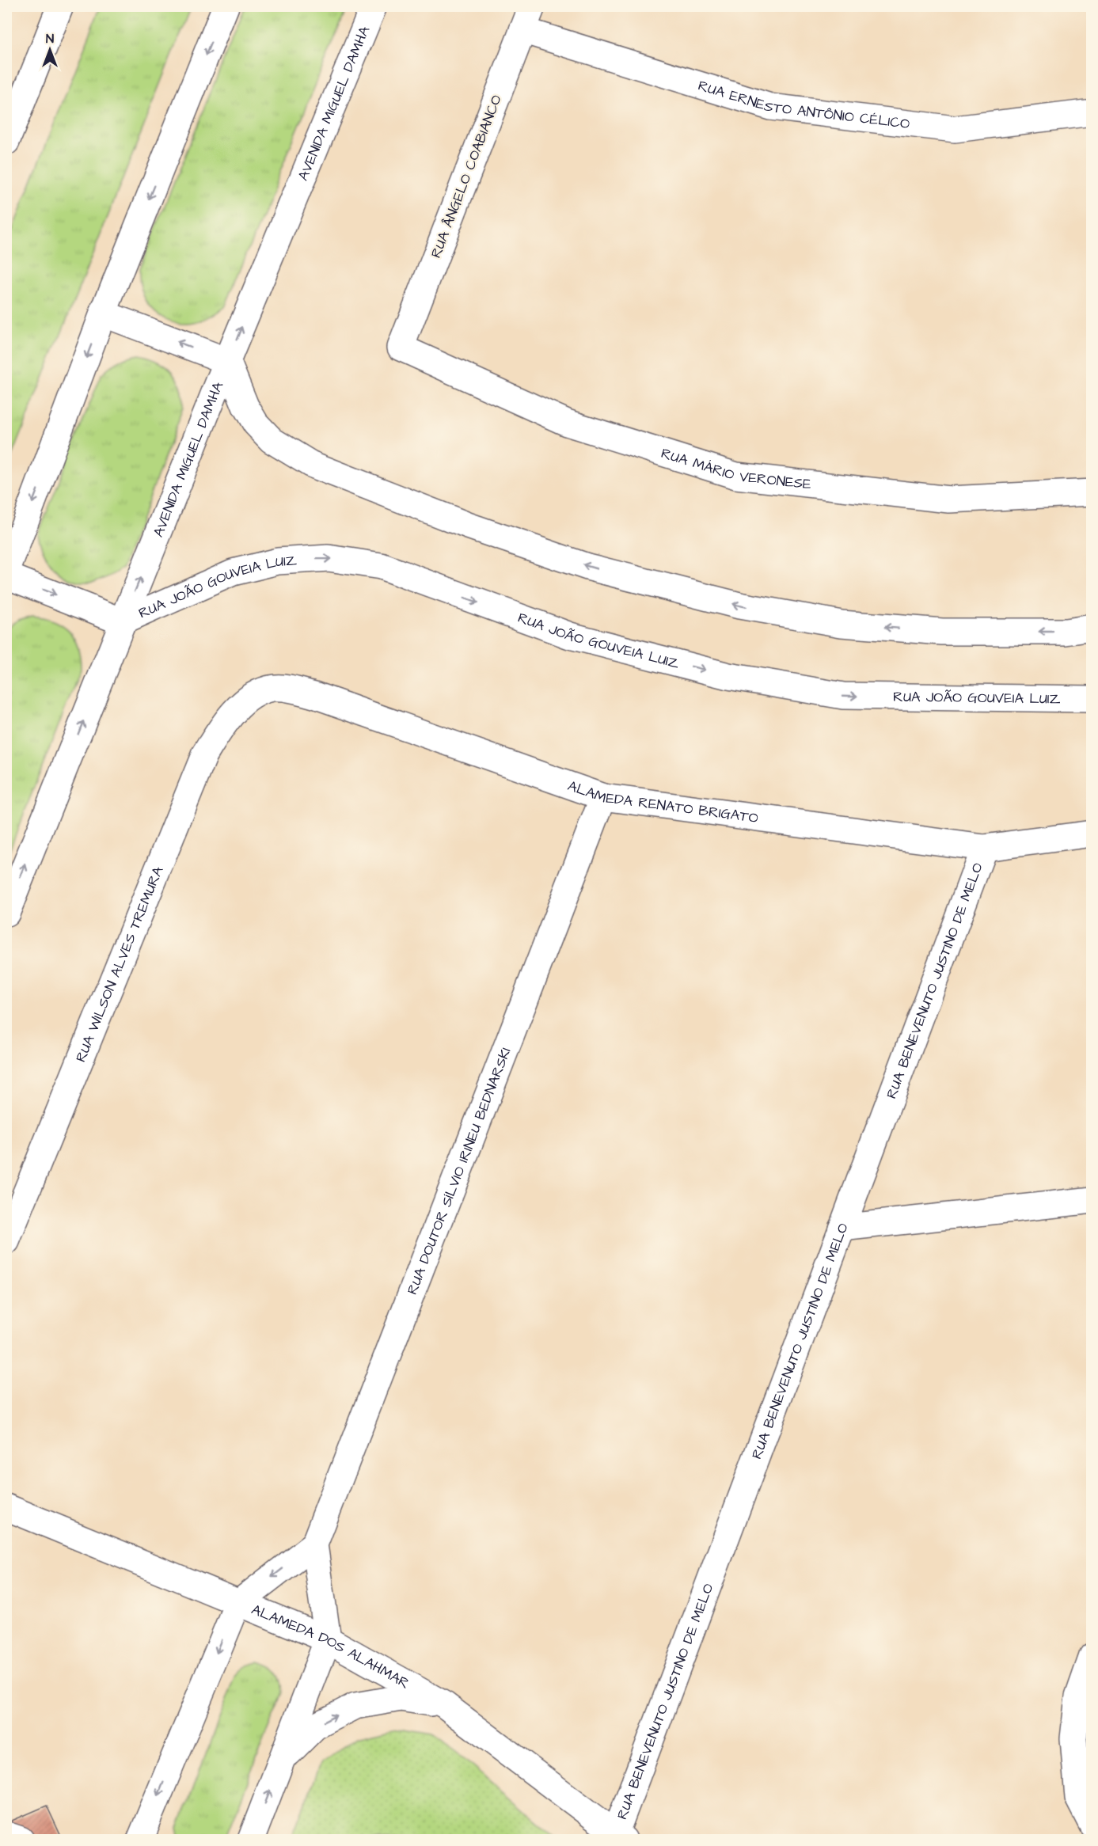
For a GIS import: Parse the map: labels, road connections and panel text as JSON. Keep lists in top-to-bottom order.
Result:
{
  "streets": {
    "street": [
      "AVENIDA MIGUEL DAMHA",
      "RUA ERNESTO ANTÔNIO CÉLICO",
      "RUA ÂNGELO COABIANCO",
      "RUA MÁRIO VERONESE",
      "RUA JOÃO GOUVEIA LUIZ",
      "ALAMEDA RENATO BRIGATO",
      "RUA WILSON ALVES TREMURA",
      "RUA BENEVENUTO JUSTINO DE MELO",
      "RUA DOUTOR SÍLVIO IRINEU BEDNARSKI",
      "ALAMEDA DOS ALAHMAR"
    ]
  },
  "crossings": [
    ["AVENIDA MIGUEL DAMHA", "RUA JOÃO GOUVEIA LUIZ"],
    ["RUA ERNESTO ANTÔNIO CÉLICO", "RUA ÂNGELO COABIANCO"],
    ["RUA ÂNGELO COABIANCO", "RUA MÁRIO VERONESE"],
    ["ALAMEDA RENATO BRIGATO", "RUA WILSON ALVES TREMURA"],
    ["ALAMEDA RENATO BRIGATO", "RUA BENEVENUTO JUSTINO DE MELO"],
    ["ALAMEDA RENATO BRIGATO", "RUA DOUTOR SÍLVIO IRINEU BEDNARSKI"],
    ["RUA BENEVENUTO JUSTINO DE MELO", "ALAMEDA DOS ALAHMAR"],
    ["RUA DOUTOR SÍLVIO IRINEU BEDNARSKI", "ALAMEDA DOS ALAHMAR"]
  ],
  "north": "top"
}
